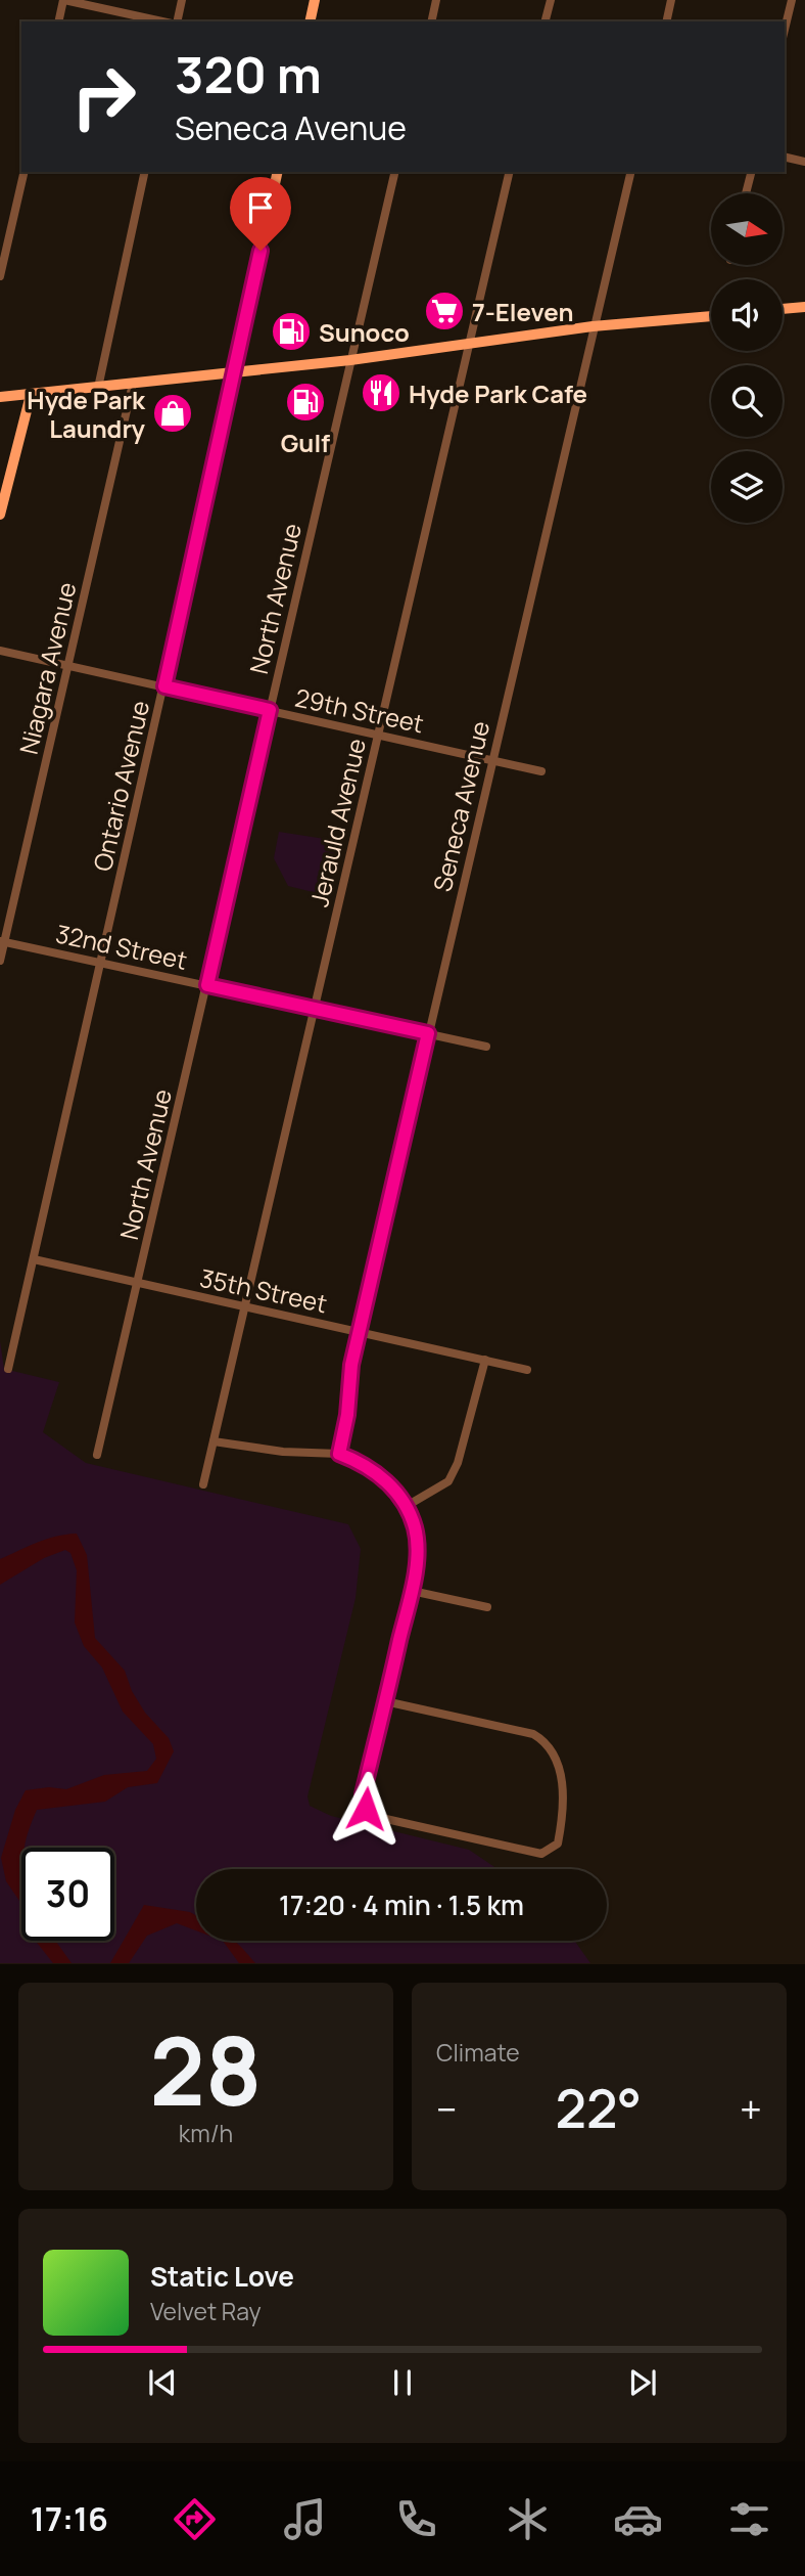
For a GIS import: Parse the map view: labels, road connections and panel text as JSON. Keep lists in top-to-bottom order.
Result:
{
  "streets": {
    "main road": ["Ontario Avenue"],
    "street": [
      "North Avenue",
      "Niagara Avenue",
      "29th Street",
      "Seneca Avenue",
      "Jerauld Avenue",
      "32nd Street",
      "35th Street"
    ]
  },
  "crossings": [
    ["North Avenue", "29th Street"],
    ["North Avenue", "32nd Street"],
    ["North Avenue", "35th Street"],
    ["Niagara Avenue", "29th Street"],
    ["Niagara Avenue", "32nd Street"],
    ["29th Street", "Ontario Avenue"],
    ["29th Street", "Seneca Avenue"],
    ["29th Street", "Jerauld Avenue"],
    ["Ontario Avenue", "32nd Street"],
    ["Ontario Avenue", "35th Street"],
    ["Seneca Avenue", "32nd Street"],
    ["Seneca Avenue", "35th Street"],
    ["Jerauld Avenue", "32nd Street"],
    ["Jerauld Avenue", "35th Street"]
  ],
  "places": {
    "supermarket": ["7-Eleven"],
    "fuel station": ["Sunoco", "Gulf"],
    "restaurant": ["Hyde Park Cafe"],
    "shop": ["Hyde Park Laundry"]
  },
  "north": "right",
  "page": {
    "turn": ["320 m", "Seneca Avenue"],
    "limit": "30",
    "trip": "17:20 · 4 min · 1.5 km",
    "tile": [
      ["28", "km/h"],
      "Climate"
    ],
    "heat": ["−", "22°", "+"],
    "song": ["Static Love", "Velvet Ray"],
    "tabs": "17:16"
  }
}
